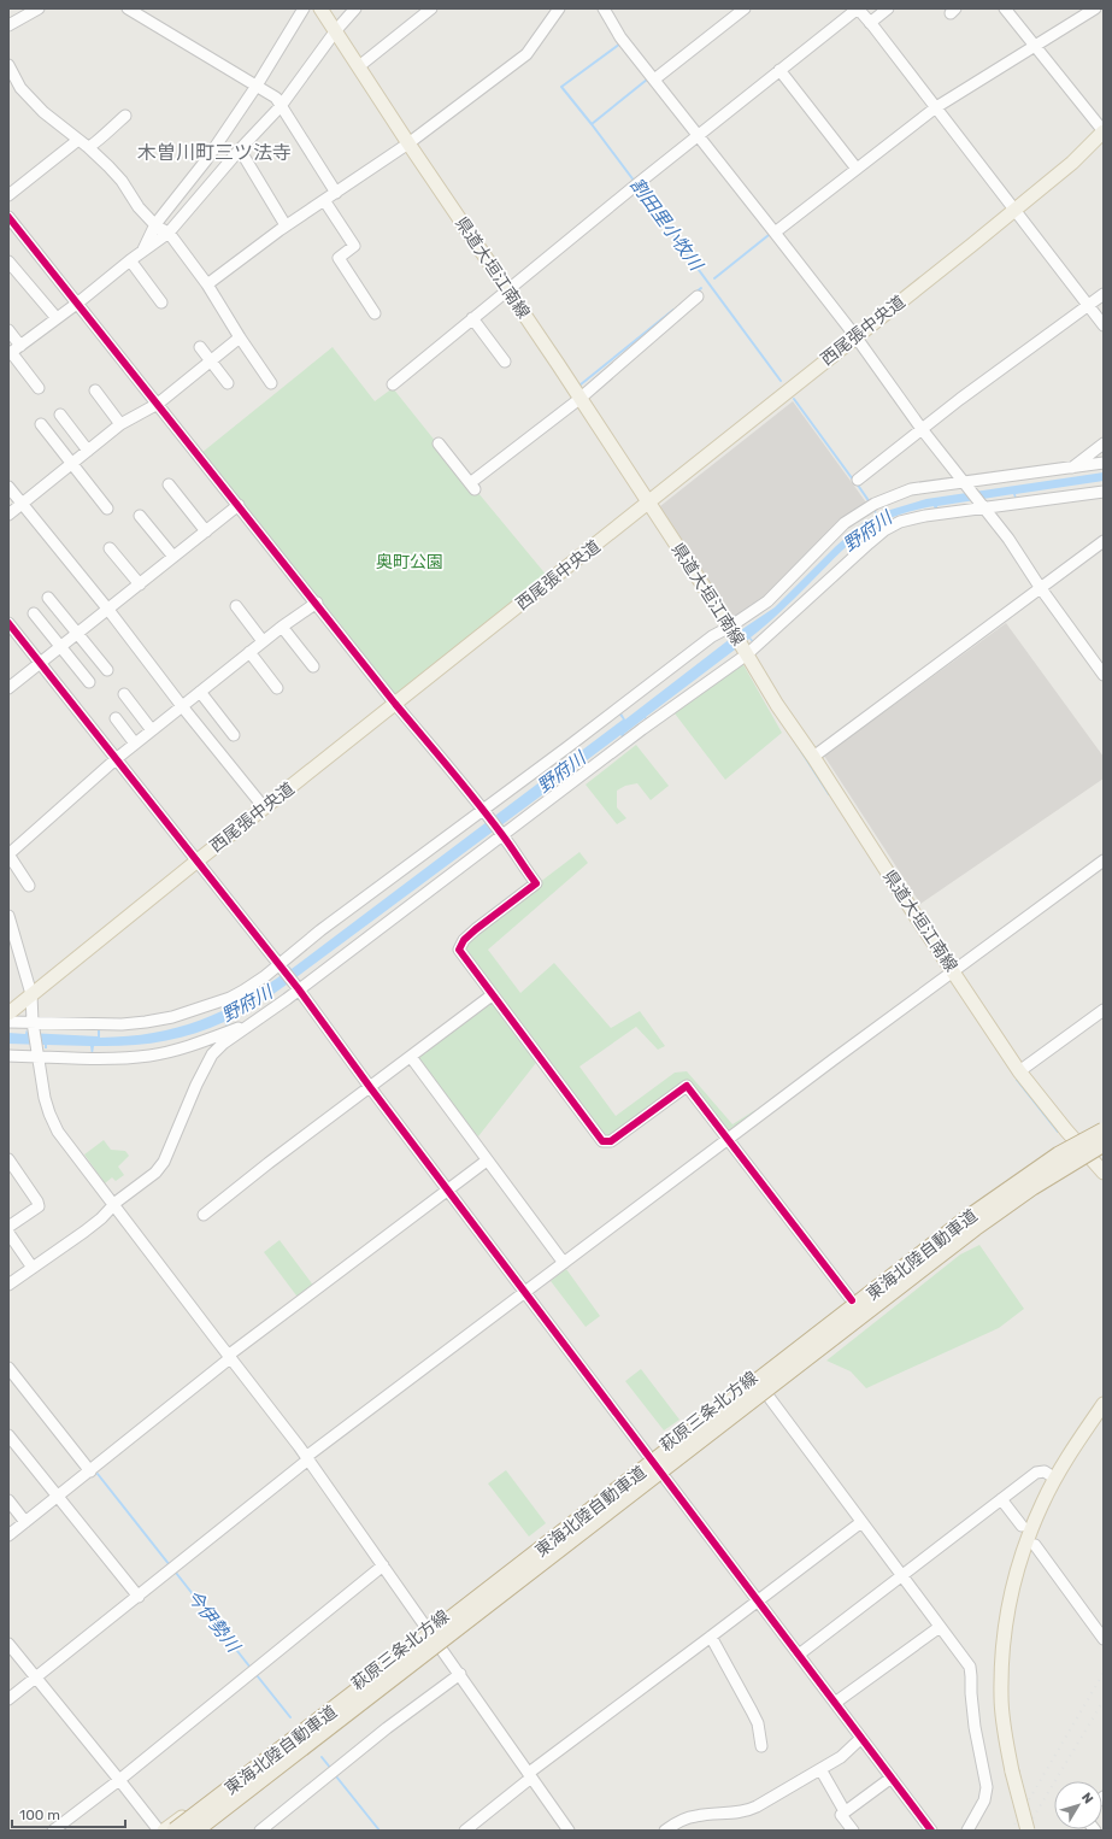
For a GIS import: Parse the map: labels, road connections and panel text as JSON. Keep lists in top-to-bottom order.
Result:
{
  "streets": {
    "highway": ["東海北陸自動車道"],
    "main road": ["県道大垣江南線", "西尾張中央道", "萩原三条北方線"]
  },
  "crossings": [
    ["県道大垣江南線", "西尾張中央道"],
    ["県道大垣江南線", "萩原三条北方線"],
    ["東海北陸自動車道", "萩原三条北方線"]
  ],
  "districts": ["木曽川町三ツ法寺"],
  "water": ["割田里小牧川", "野府川", "今伊勢川"],
  "parks": ["奥町公園"],
  "scale_bar": "100 m",
  "north": "top right"
}
